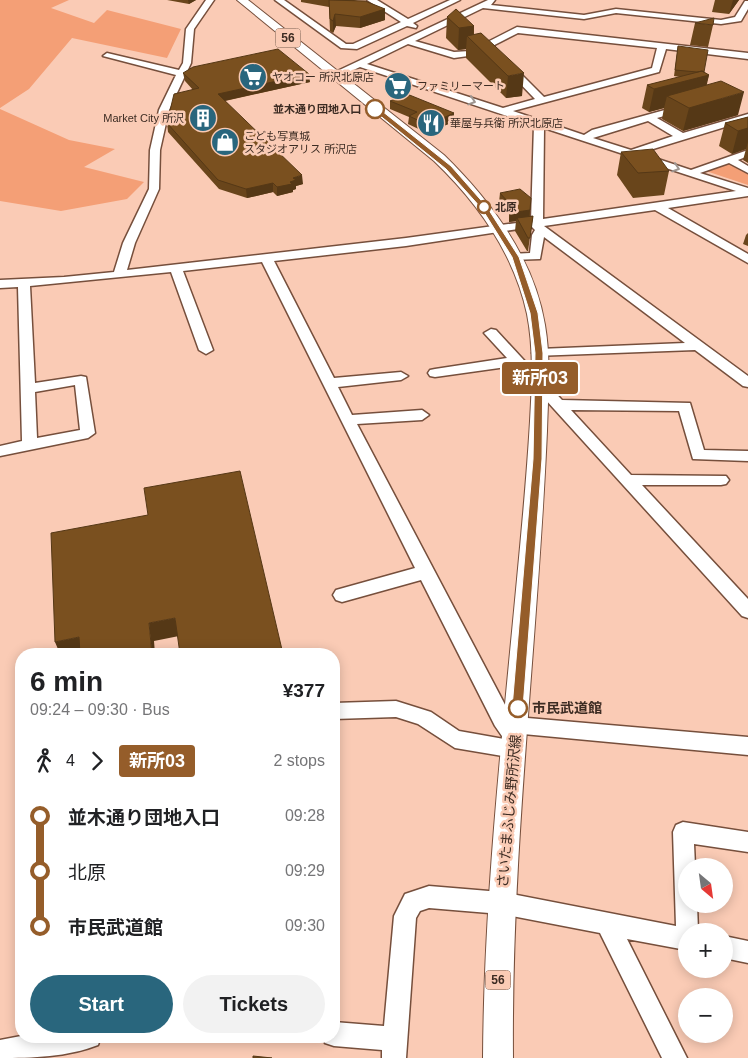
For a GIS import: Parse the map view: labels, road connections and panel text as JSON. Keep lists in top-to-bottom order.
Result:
{
  "streets": {
    "main road": ["56", "さいたまふじみ野所沢線"]
  },
  "places": {
    "supermarket": ["ヤオコー 所沢北原店", "ファミリーマート"],
    "other": ["並木通り団地入口", "北原", "市民武道館"],
    "building": ["Market City 所沢"],
    "restaurant": ["華屋与兵衛 所沢北原店"],
    "shop": ["こども写真城 スタジオアリス 所沢店"]
  },
  "lines": ["bus line 新所03"],
  "north": "bottom right",
  "page": {
    "on_map": "新所03",
    "heading": ["6 min", "09:24 – 09:30 · Bus", "¥377"],
    "legs": ["4", "新所03", "2 stops"],
    "list": [
      {
        "name": "並木通り団地入口",
        "value": "09:28"
      },
      {
        "name": "北原",
        "value": "09:29"
      },
      {
        "name": "市民武道館",
        "value": "09:30"
      }
    ],
    "map_buttons": ["+", "−"],
    "buttons": ["Start", "Tickets"]
  }
}
